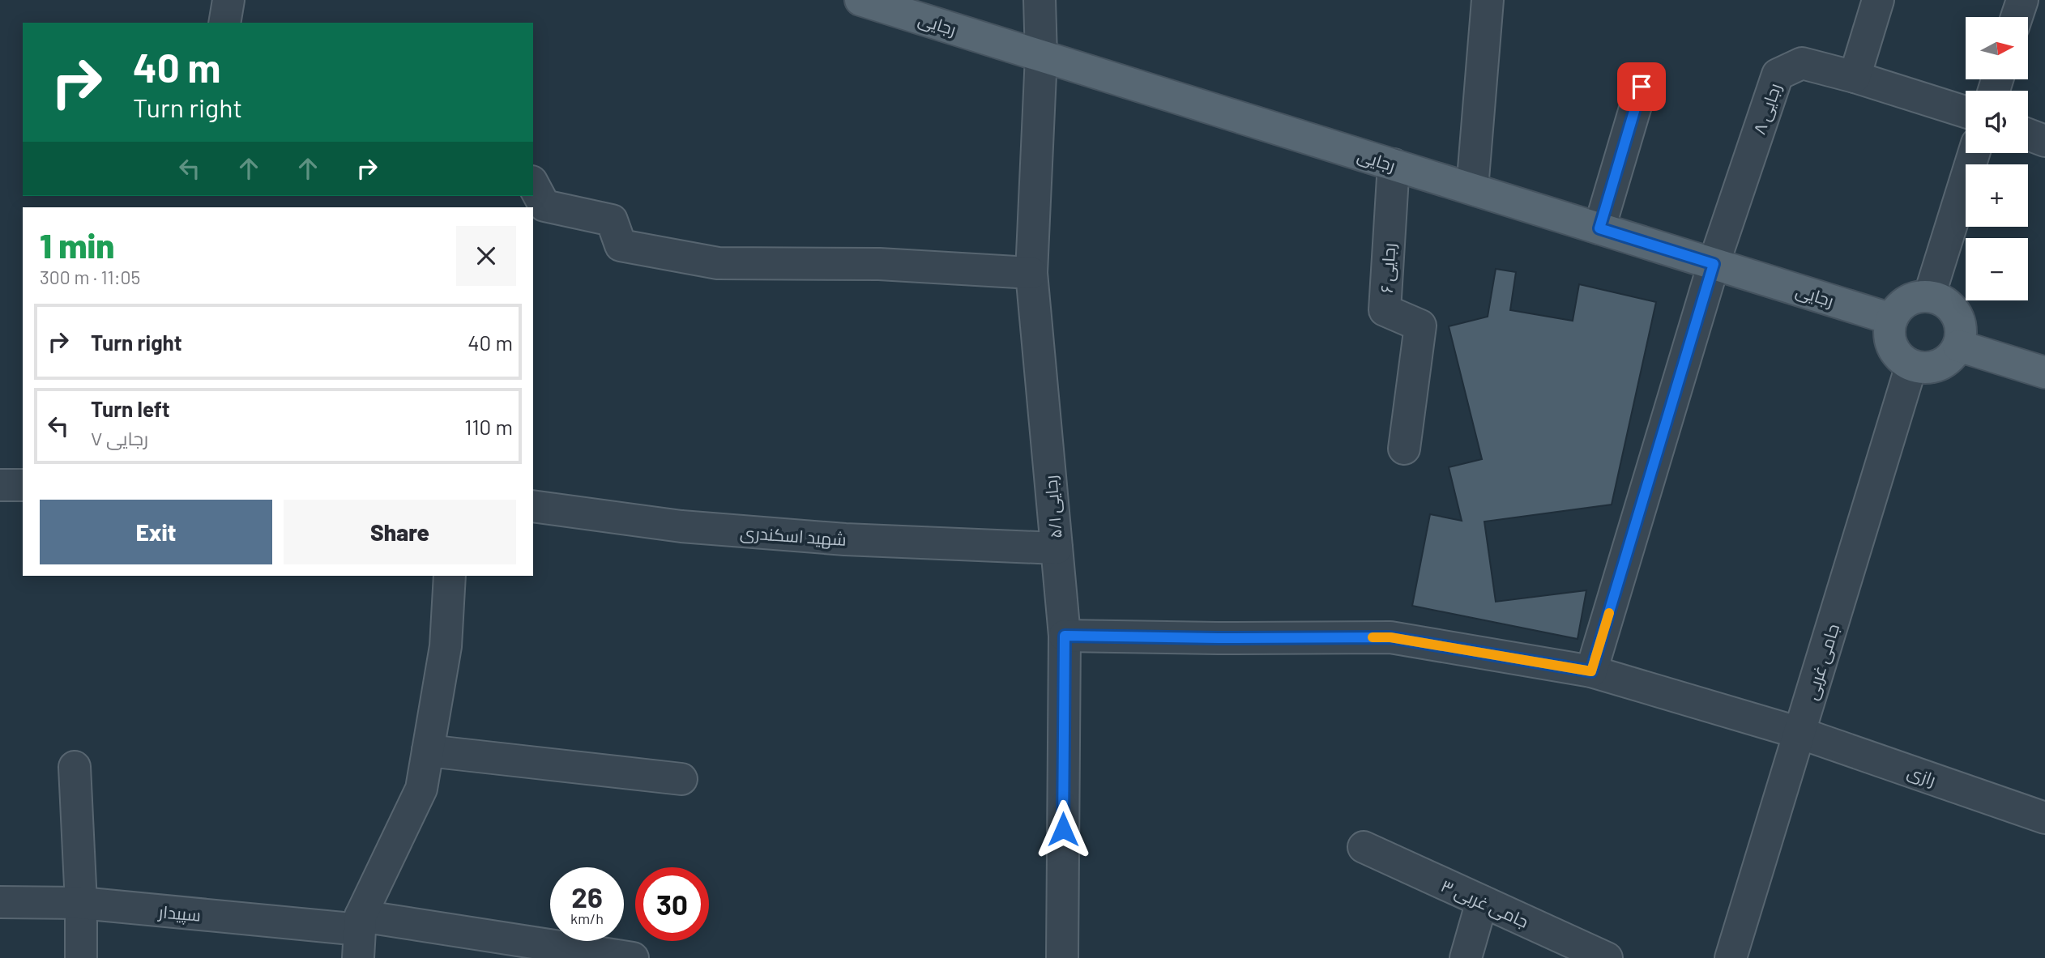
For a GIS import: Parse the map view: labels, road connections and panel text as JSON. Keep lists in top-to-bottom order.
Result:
{
  "streets": {
    "main road": ["رجایی"],
    "street": [
      "رجایی ۸",
      "رجایی ۶",
      "رجایی ۵/۱",
      "شهید اسکندری",
      "جامی غربی",
      "رازی",
      "جامی غربی ۳",
      "سپیدار"
    ]
  },
  "crossings": [
    ["رجایی", "رجایی ۸"],
    ["رجایی", "رجایی ۶"],
    ["رجایی", "رجایی ۵/۱"],
    ["رجایی", "جامی غربی"],
    ["رجایی ۸", "رازی"],
    ["رجایی ۵/۱", "شهید اسکندری"],
    ["رجایی ۵/۱", "رازی"],
    ["جامی غربی", "رازی"]
  ],
  "north": "right",
  "page": {
    "map_buttons": ["+", "−"],
    "turn": ["40 m", "Turn right"],
    "heading": ["1 min", "300 m · 11:05"],
    "list": [
      {
        "name": "Turn right",
        "value": "40 m"
      },
      {
        "name": "Turn left",
        "note": "رجایی ۷",
        "value": "110 m"
      }
    ],
    "buttons": ["Exit", "Share"],
    "speed": "26 km/h",
    "limit": "30"
  }
}
